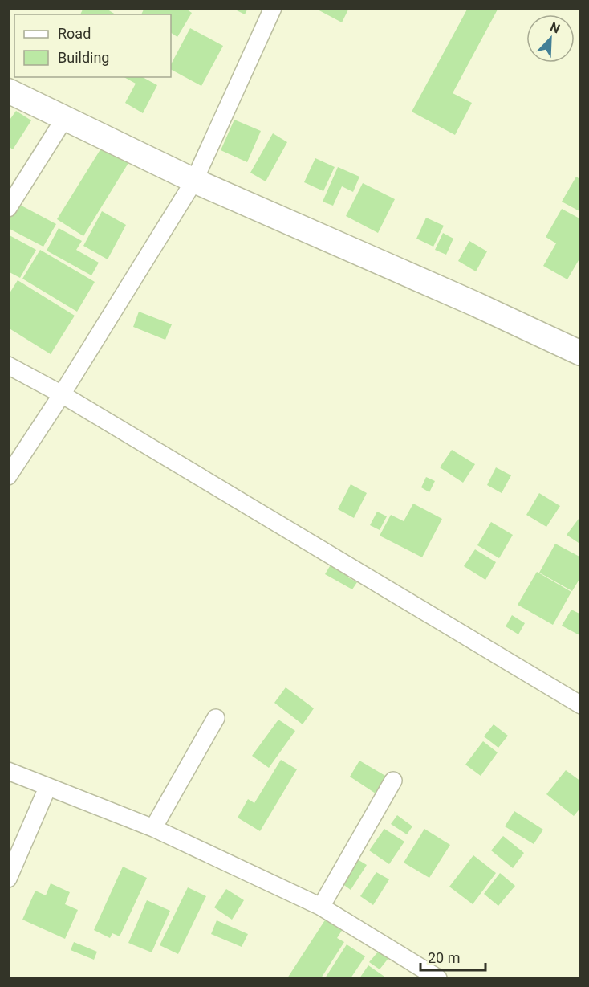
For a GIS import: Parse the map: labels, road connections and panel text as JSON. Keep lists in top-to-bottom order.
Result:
{
  "legend": ["Road", "Building"],
  "scale_bar": "20 m",
  "north": "top right"
}
